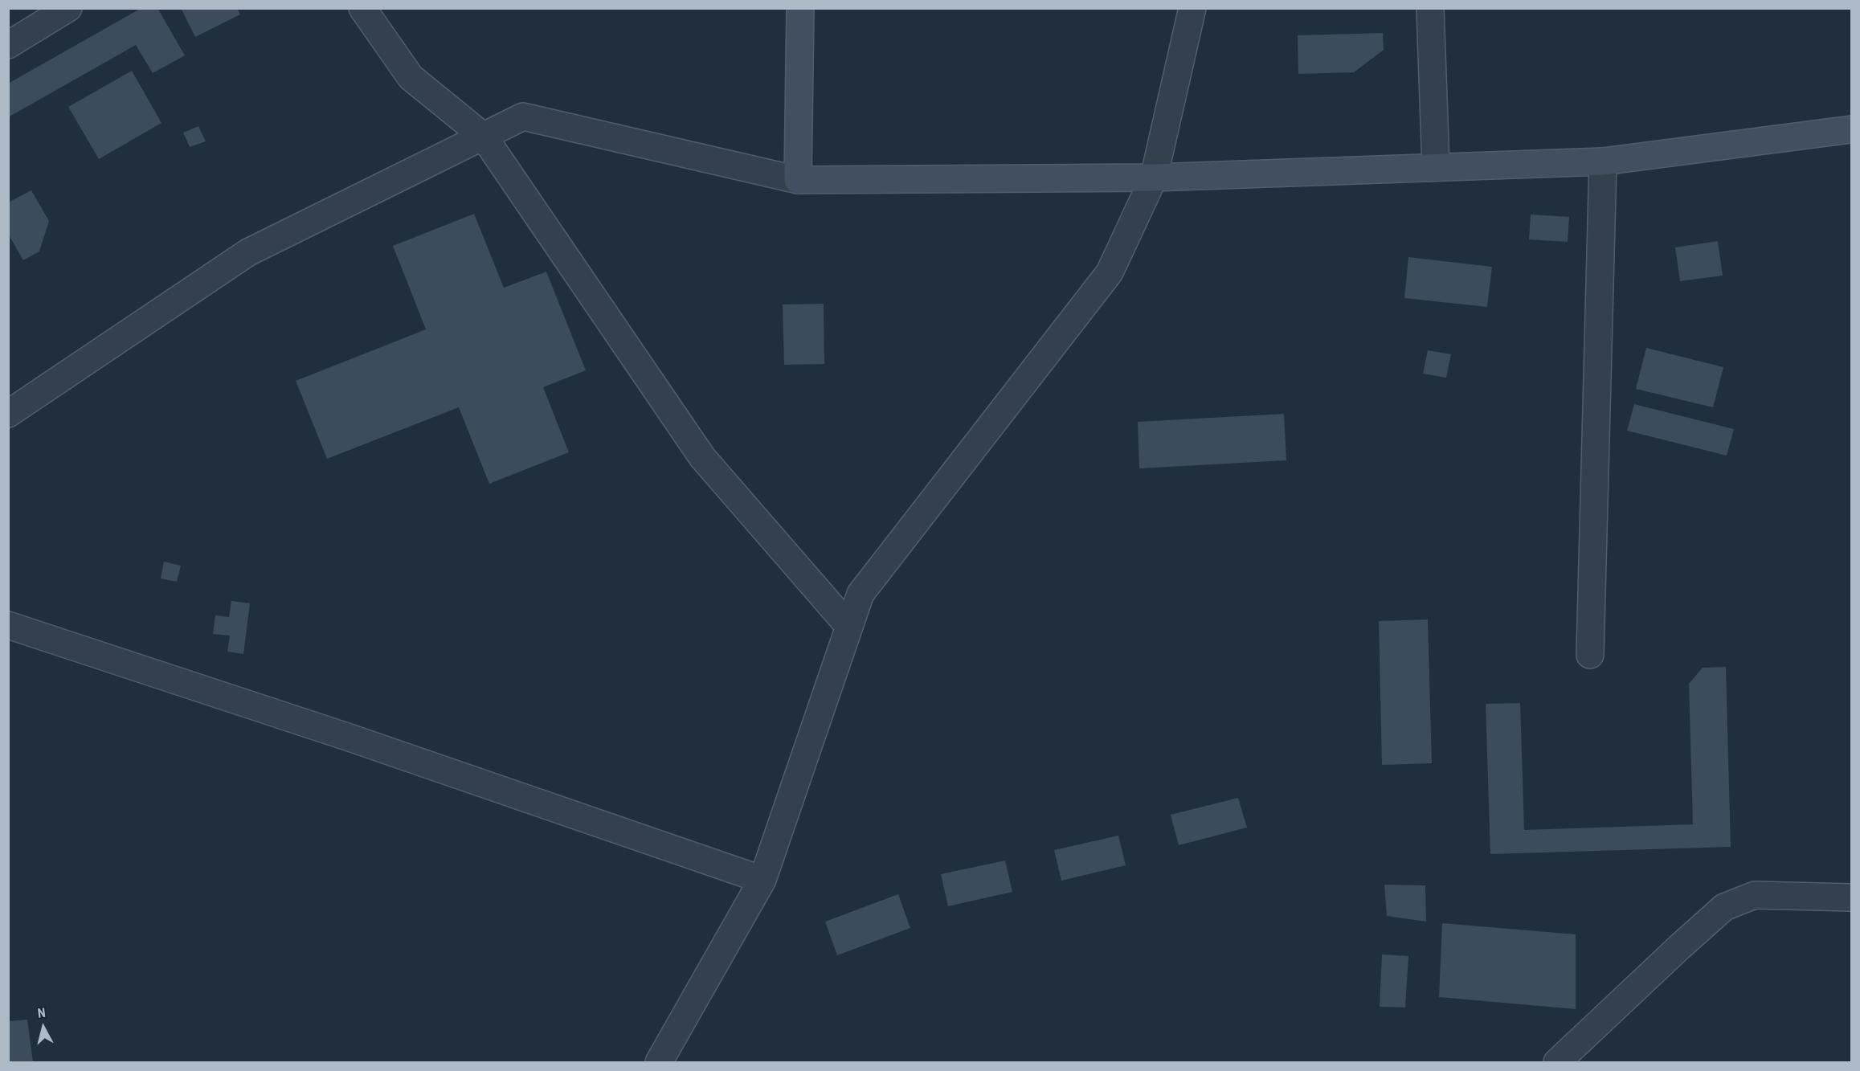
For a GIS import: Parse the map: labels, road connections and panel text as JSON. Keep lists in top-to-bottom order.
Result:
{
  "north": "top"
}
